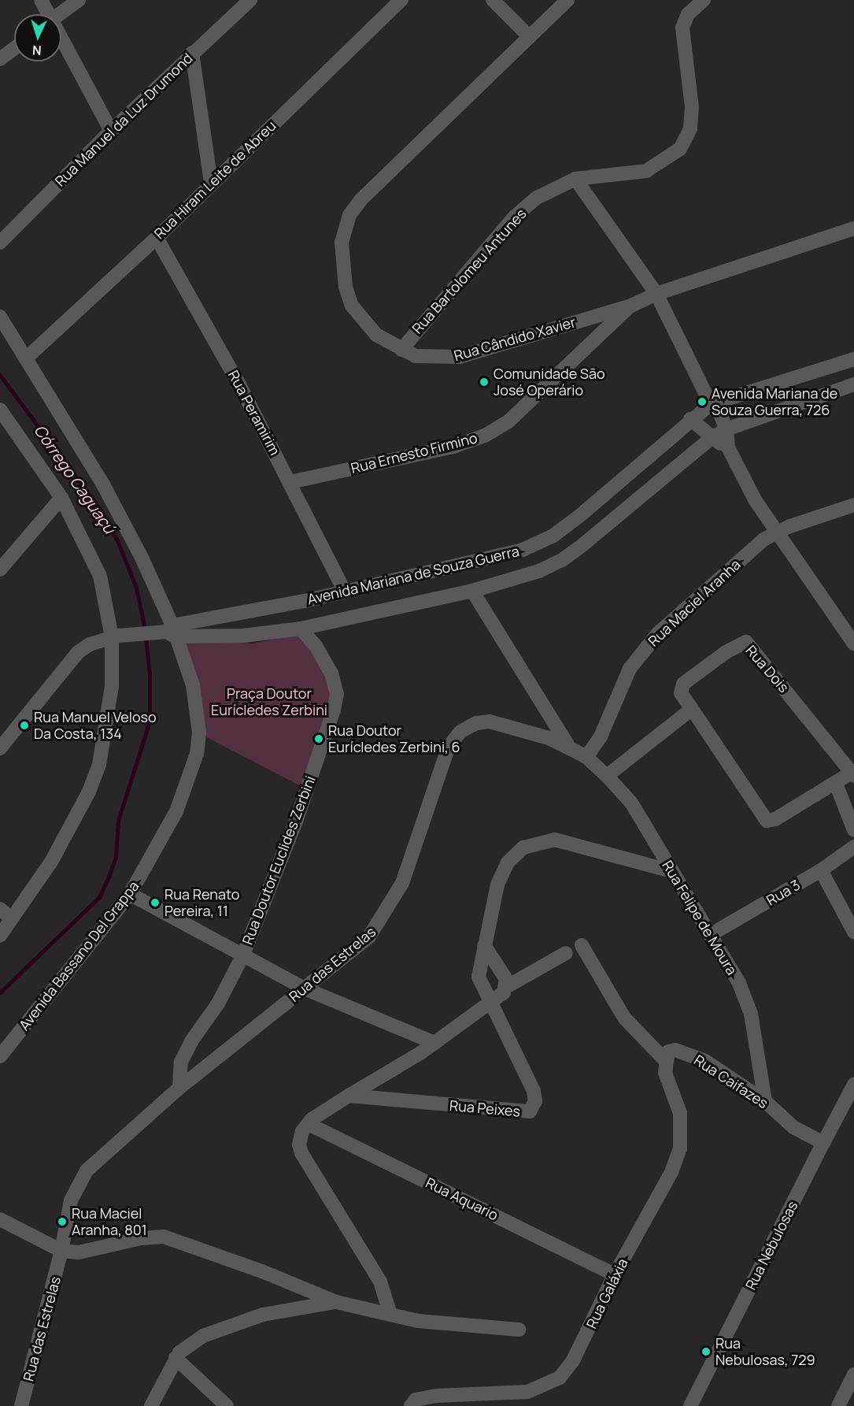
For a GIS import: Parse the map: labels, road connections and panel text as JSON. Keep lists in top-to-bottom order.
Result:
{
  "streets": {
    "street": [
      "Rua Manuel da Luz Drumond",
      "Rua Hiram Leite de Abreu",
      "Rua Bartolomeu Antunes",
      "Rua Cândido Xavier",
      "Rua Peramirim",
      "Rua Ernesto Firmino",
      "Avenida Mariana de Souza Guerra",
      "Rua Maciel Aranha",
      "Rua Dois",
      "Rua Doutor Euclides Zerbini",
      "Rua 3",
      "Rua Felipe de Moura",
      "Avenida Bassano Del Grappa",
      "Rua das Estrelas",
      "Rua Caifazes",
      "Rua Peixes",
      "Rua Aquario",
      "Rua Nebulosas",
      "Rua Galáxia"
    ]
  },
  "crossings": [
    ["Rua Hiram Leite de Abreu", "Rua Peramirim"],
    ["Rua Hiram Leite de Abreu", "Avenida Bassano Del Grappa"],
    ["Rua Bartolomeu Antunes", "Rua Cândido Xavier"],
    ["Rua Cândido Xavier", "Rua Ernesto Firmino"],
    ["Rua Peramirim", "Rua Ernesto Firmino"],
    ["Rua Peramirim", "Avenida Mariana de Souza Guerra"],
    ["Avenida Mariana de Souza Guerra", "Rua Doutor Euclides Zerbini"],
    ["Avenida Mariana de Souza Guerra", "Avenida Bassano Del Grappa"],
    ["Rua Maciel Aranha", "Rua Felipe de Moura"],
    ["Rua Maciel Aranha", "Rua das Estrelas"],
    ["Rua Doutor Euclides Zerbini", "Rua das Estrelas"],
    ["Rua 3", "Rua Felipe de Moura"],
    ["Rua Felipe de Moura", "Rua das Estrelas"],
    ["Rua Felipe de Moura", "Rua Caifazes"],
    ["Rua Felipe de Moura", "Rua Peixes"],
    ["Rua Caifazes", "Rua Nebulosas"],
    ["Rua Caifazes", "Rua Galáxia"],
    ["Rua Aquario", "Rua Galáxia"]
  ],
  "water": ["Córrego Caguaçú"],
  "parks": ["Praça Doutor Eurícledes Zerbini"],
  "places": [
    "Comunidade São José Operário",
    "Avenida Mariana de Souza Guerra, 726",
    "Rua Manuel Veloso Da Costa, 134",
    "Rua Doutor Eurícledes Zerbini, 6",
    "Rua Renato Pereira, 11",
    "Rua Maciel Aranha, 801",
    "Rua Nebulosas, 729"
  ],
  "north": "bottom"
}
